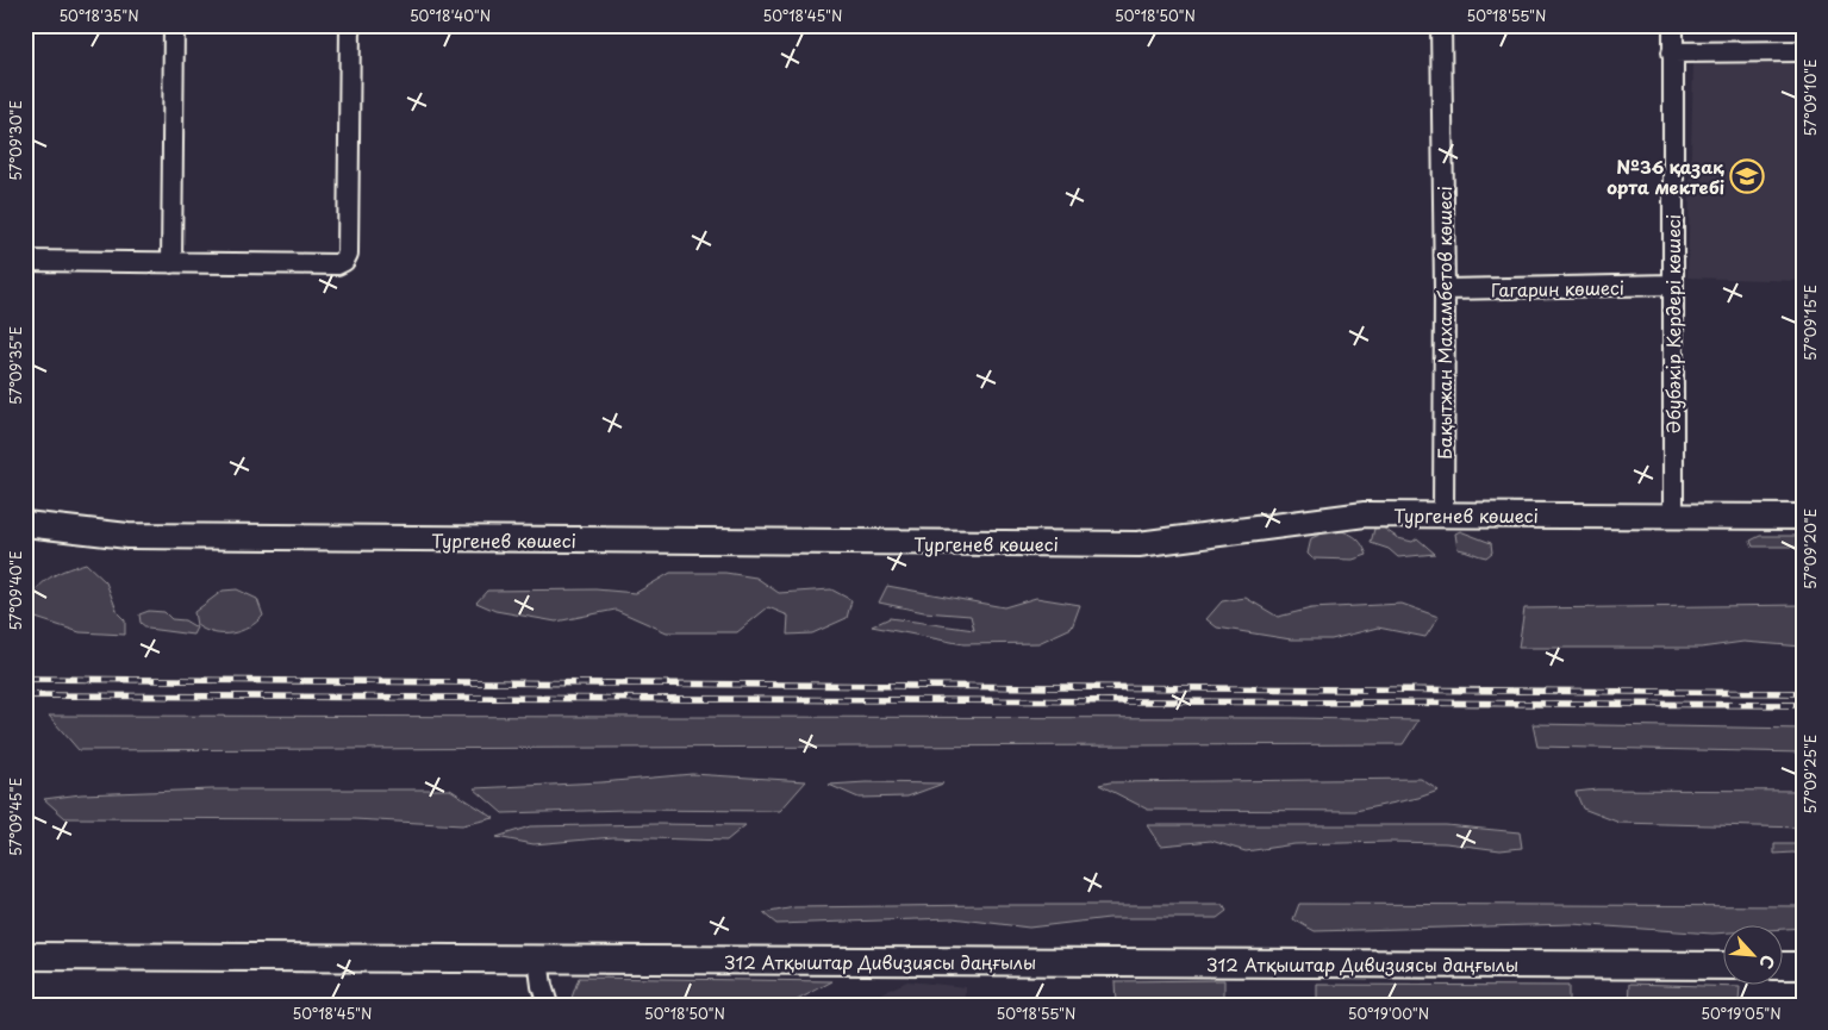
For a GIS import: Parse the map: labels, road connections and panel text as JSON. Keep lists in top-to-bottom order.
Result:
{
  "streets": {
    "highway": ["312 Атқыштар Дивизиясы даңғылы"],
    "main road": ["Тургенев көшесі"],
    "street": ["Гагарин көшесі", "Бақытжан Махамбетов көшесі", "Әбубәкір Кердері көшесі"]
  },
  "crossings": [
    ["Гагарин көшесі", "Бақытжан Махамбетов көшесі"],
    ["Гагарин көшесі", "Әбубәкір Кердері көшесі"],
    ["Бақытжан Махамбетов көшесі", "Тургенев көшесі"],
    ["Әбубәкір Кердері көшесі", "Тургенев көшесі"]
  ],
  "places": {
    "school or university": ["№36 қазақ орта мектебі"]
  },
  "north": "bottom right",
  "coordinates": [
    "50°18'35\"N",
    "50°18'40\"N",
    "50°18'45\"N",
    "50°18'50\"N",
    "50°18'55\"N",
    "57°09'10\"E",
    "57°09'30\"E",
    "57°09'15\"E",
    "57°09'35\"E",
    "57°09'20\"E",
    "57°09'40\"E",
    "57°09'25\"E",
    "57°09'45\"E",
    "50°19'00\"N",
    "50°19'05\"N"
  ]
}
